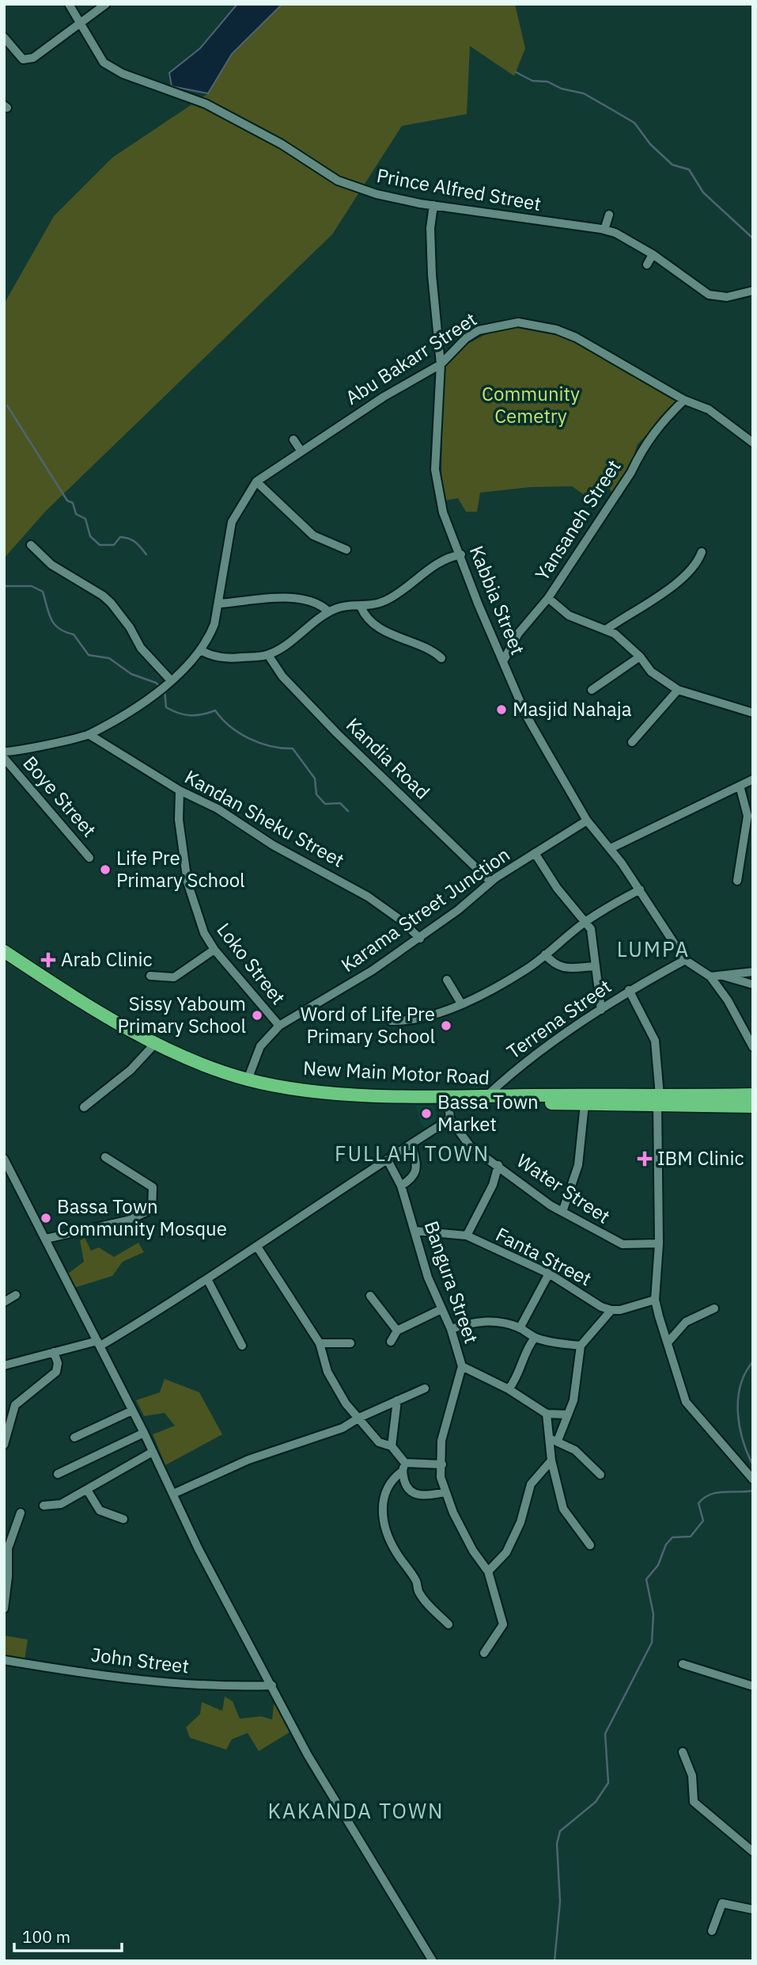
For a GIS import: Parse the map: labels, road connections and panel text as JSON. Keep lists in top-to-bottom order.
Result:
{
  "streets": {
    "highway": ["New Main Motor Road"],
    "street": [
      "Prince Alfred Street",
      "Abu Bakarr Street",
      "Yansaneh Street",
      "Kabbia Street",
      "Kandia Road",
      "Boye Street",
      "Kandan Sheku Street",
      "Karama Street Junction",
      "Loko Street",
      "Terrena Street",
      "Water Street",
      "Fanta Street",
      "Bangura Street",
      "John Street"
    ]
  },
  "crossings": [
    ["Prince Alfred Street", "Kabbia Street"],
    ["Abu Bakarr Street", "Yansaneh Street"],
    ["Abu Bakarr Street", "Kabbia Street"],
    ["Abu Bakarr Street", "Kandan Sheku Street"],
    ["Yansaneh Street", "Kabbia Street"],
    ["Kabbia Street", "Karama Street Junction"],
    ["Kabbia Street", "Terrena Street"],
    ["Kandia Road", "Karama Street Junction"],
    ["Kandan Sheku Street", "Karama Street Junction"],
    ["Kandan Sheku Street", "Loko Street"],
    ["Karama Street Junction", "Loko Street"],
    ["Karama Street Junction", "New Main Motor Road"],
    ["Terrena Street", "New Main Motor Road"],
    ["Fanta Street", "Bangura Street"]
  ],
  "districts": ["LUMPA", "FULLAH TOWN", "KAKANDA TOWN"],
  "parks": ["Community Cemetry"],
  "places": {
    "other": [
      "Masjid Nahaja",
      "Life Pre Primary School",
      "Sissy Yaboum Primary School",
      "Word of Life Pre Primary School",
      "Bassa Town Market",
      "Bassa Town Community Mosque"
    ],
    "health": ["Arab Clinic", "IBM Clinic"]
  },
  "scale_bar": "100 m"
}
